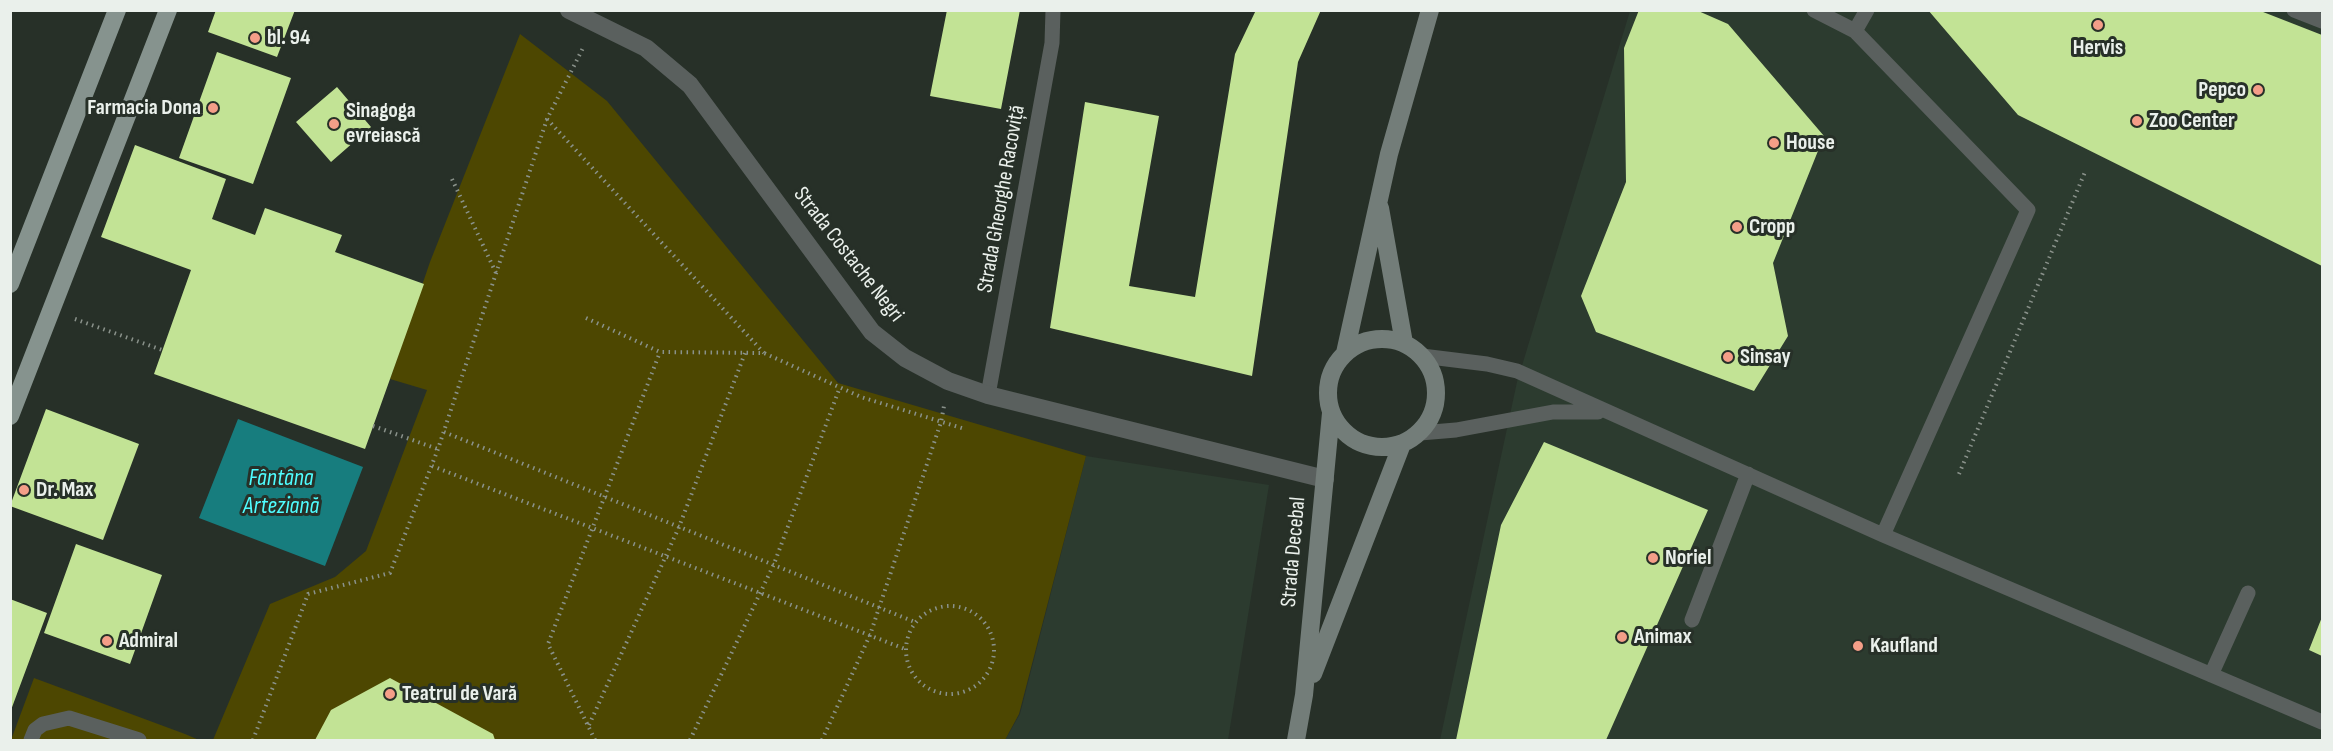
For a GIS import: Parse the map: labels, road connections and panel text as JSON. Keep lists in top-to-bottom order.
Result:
{
  "streets": {
    "main road": ["Strada Decebal"],
    "street": ["Strada Costache Negri"],
    "lane": ["Strada Gheorghe Racoviță"]
  },
  "crossings": [
    ["Strada Gheorghe Racoviță", "Strada Costache Negri"],
    ["Strada Costache Negri", "Strada Decebal"]
  ],
  "water": ["Fântâna Arteziană"],
  "places": [
    "Hervis",
    "bl. 94",
    "Pepco",
    "Farmacia Dona",
    "Zoo Center",
    "Sinagoga evreiască",
    "House",
    "Cropp",
    "Sinsay",
    "Dr. Max",
    "Noriel",
    "Animax",
    "Admiral",
    "Kaufland",
    "Teatrul de Vară"
  ]
}
